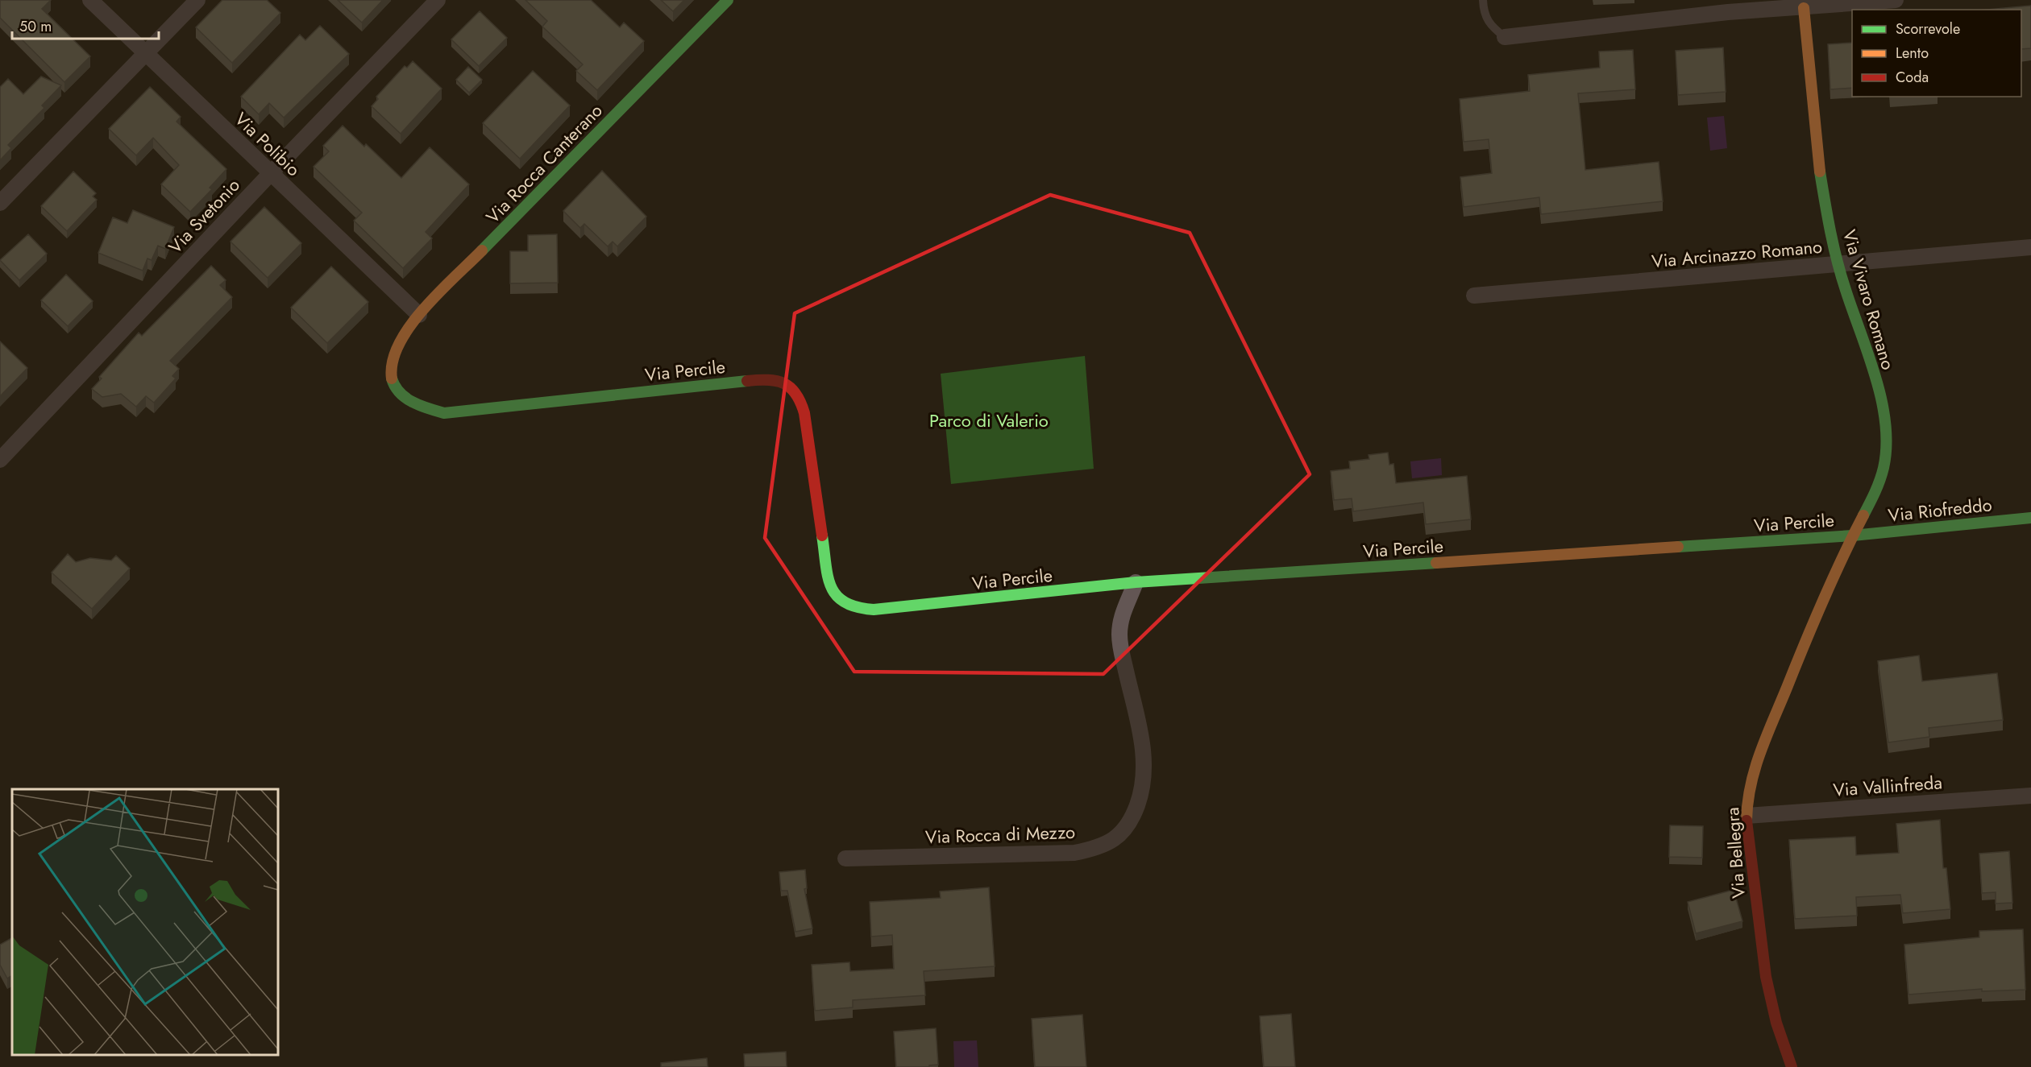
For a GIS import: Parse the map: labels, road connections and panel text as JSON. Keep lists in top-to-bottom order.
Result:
{
  "streets": {
    "street": [
      "Via Polibio",
      "Via Rocca Canterano",
      "Via Svetonio",
      "Via Arcinazzo Romano",
      "Via Vivaro Romano",
      "Via Percile",
      "Via Riofreddo",
      "Via Vallinfreda",
      "Via Rocca di Mezzo",
      "Via Bellegra"
    ]
  },
  "crossings": [
    ["Via Polibio", "Via Rocca Canterano"],
    ["Via Polibio", "Via Svetonio"],
    ["Via Rocca Canterano", "Via Percile"],
    ["Via Arcinazzo Romano", "Via Vivaro Romano"],
    ["Via Vivaro Romano", "Via Percile"],
    ["Via Vivaro Romano", "Via Riofreddo"],
    ["Via Vivaro Romano", "Via Bellegra"],
    ["Via Percile", "Via Riofreddo"],
    ["Via Percile", "Via Rocca di Mezzo"],
    ["Via Percile", "Via Bellegra"],
    ["Via Riofreddo", "Via Bellegra"],
    ["Via Vallinfreda", "Via Bellegra"]
  ],
  "parks": ["Parco di Valerio"],
  "legend": ["Scorrevole", "Lento", "Coda"],
  "scale_bar": "50 m"
}
